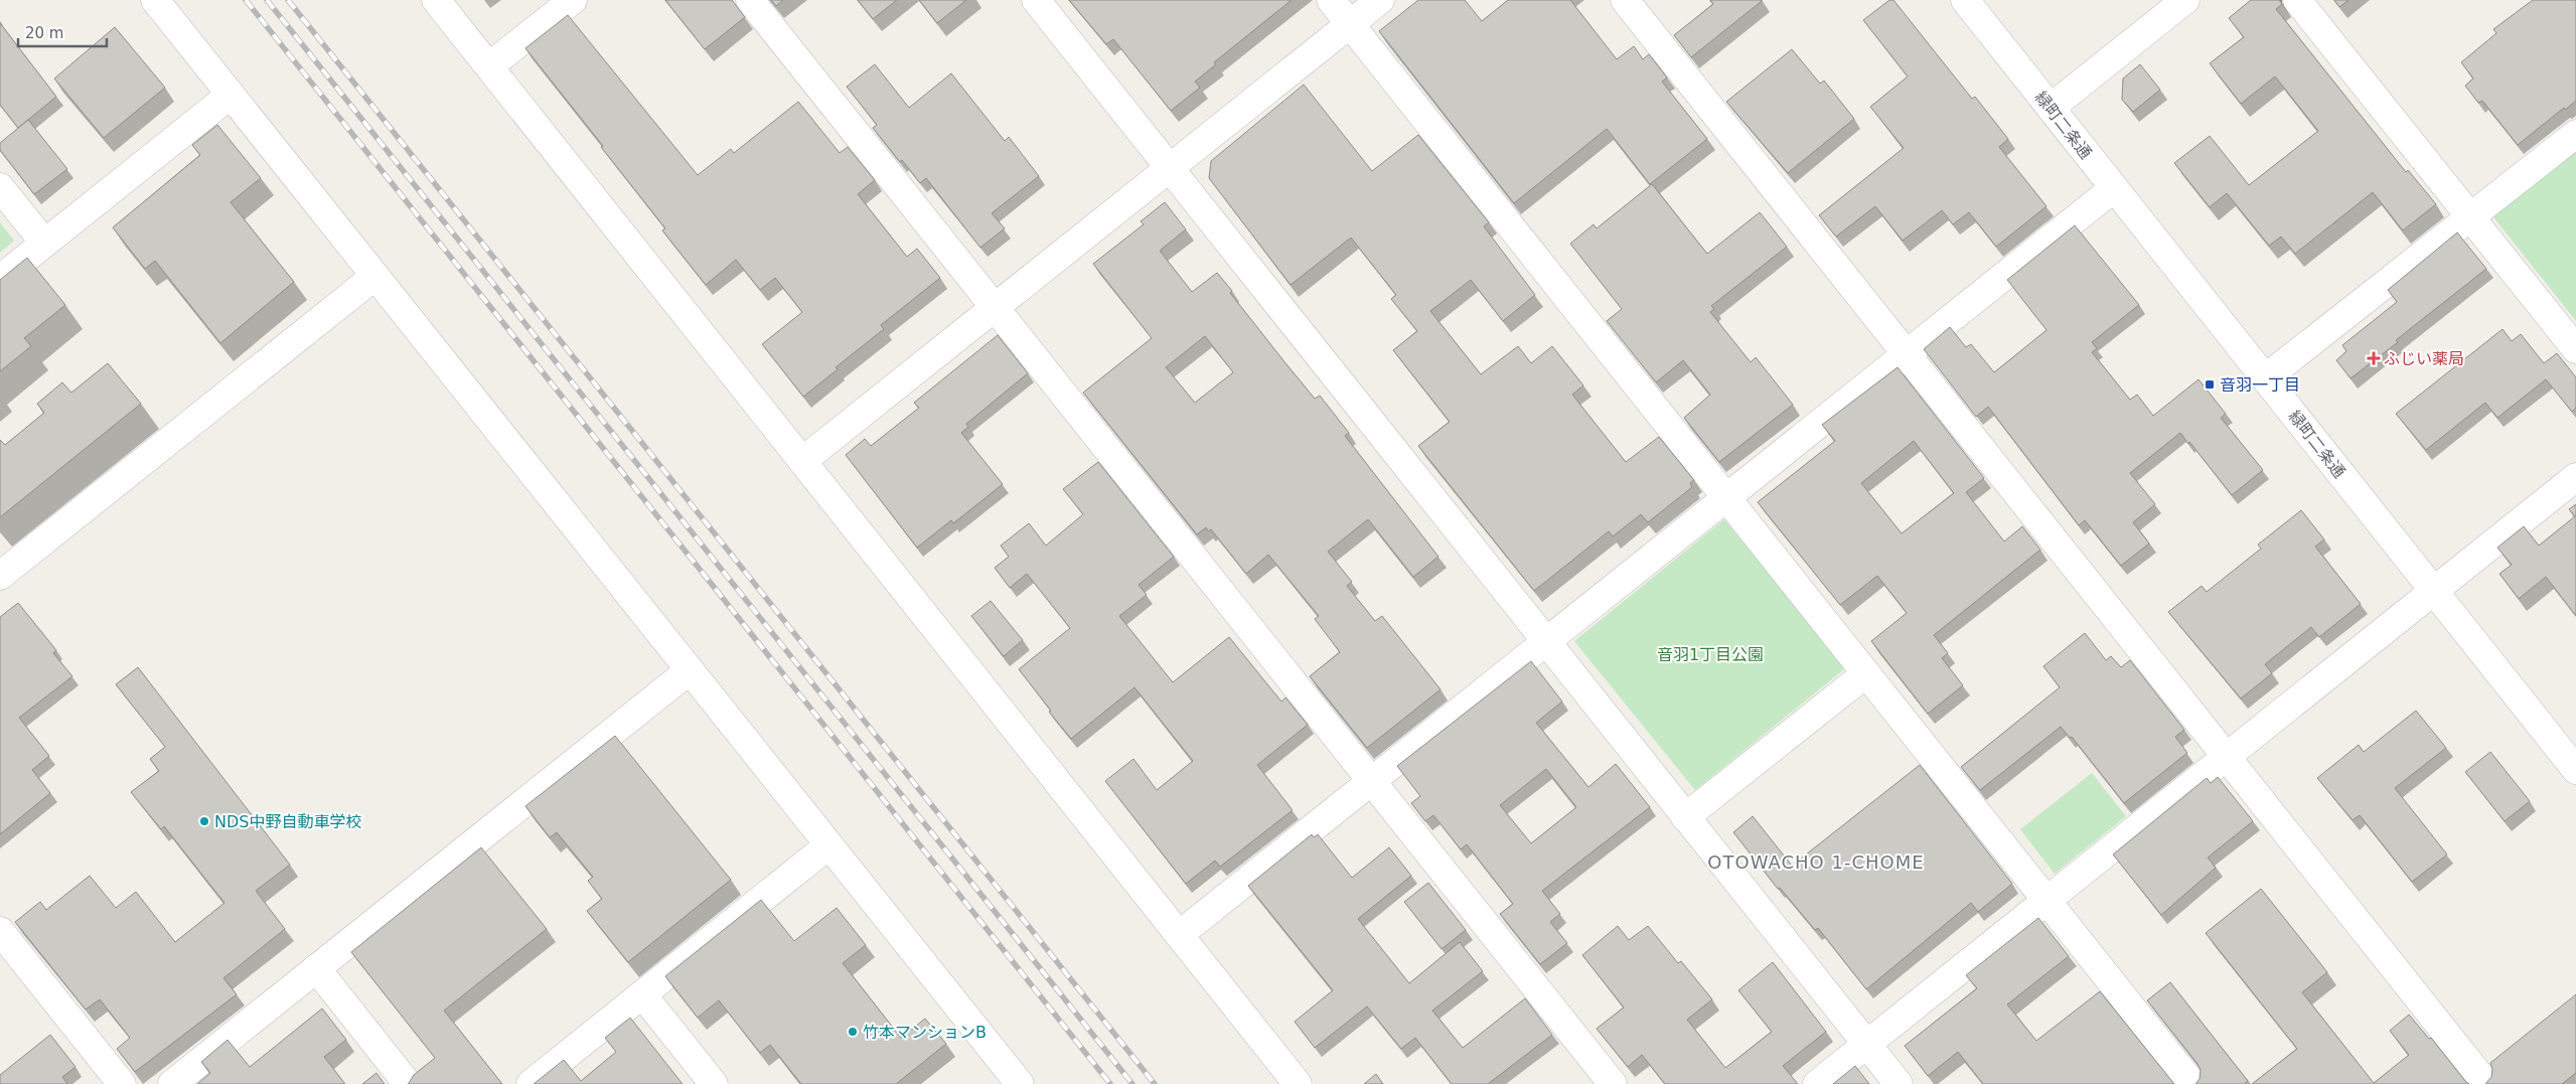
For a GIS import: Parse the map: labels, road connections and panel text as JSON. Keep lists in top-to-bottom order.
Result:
{
  "streets": {
    "street": ["緑町二条通"]
  },
  "districts": ["OTOWACHO 1-CHOME"],
  "parks": ["音羽1丁目公園"],
  "places": {
    "health": ["ふじい薬局"],
    "transit": ["音羽一丁目"],
    "other": ["NDS中野自動車学校", "竹本マンションB"]
  },
  "scale_bar": "20 m"
}
